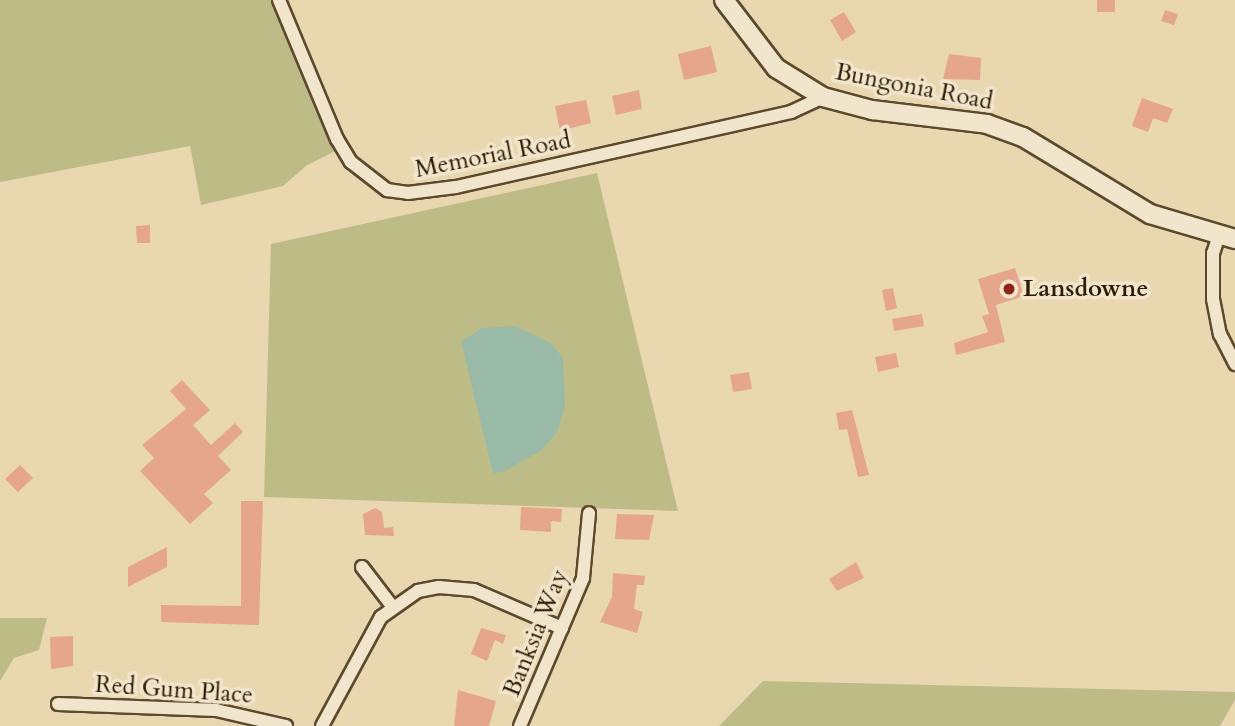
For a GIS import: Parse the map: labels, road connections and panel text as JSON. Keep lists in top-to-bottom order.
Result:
{
  "streets": {
    "street": [
      "Bungonia Road",
      "Memorial Road",
      "Banksia Way",
      "Red Gum Place"
    ]
  },
  "crossings": [
    ["Bungonia Road", "Memorial Road"]
  ],
  "places": ["Lansdowne"]
}
